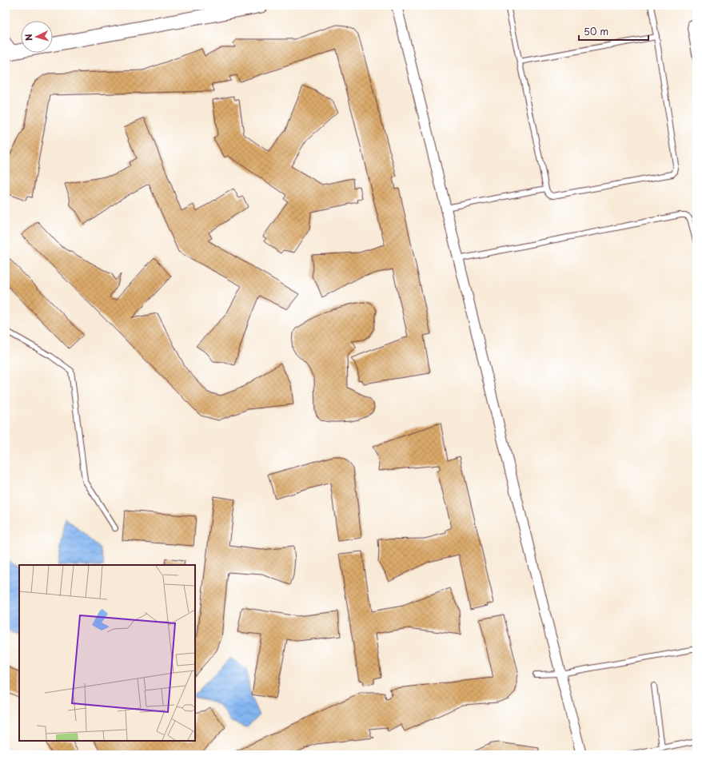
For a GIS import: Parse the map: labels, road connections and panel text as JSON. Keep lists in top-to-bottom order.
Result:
{
  "scale_bar": "50 m",
  "north": "left"
}
